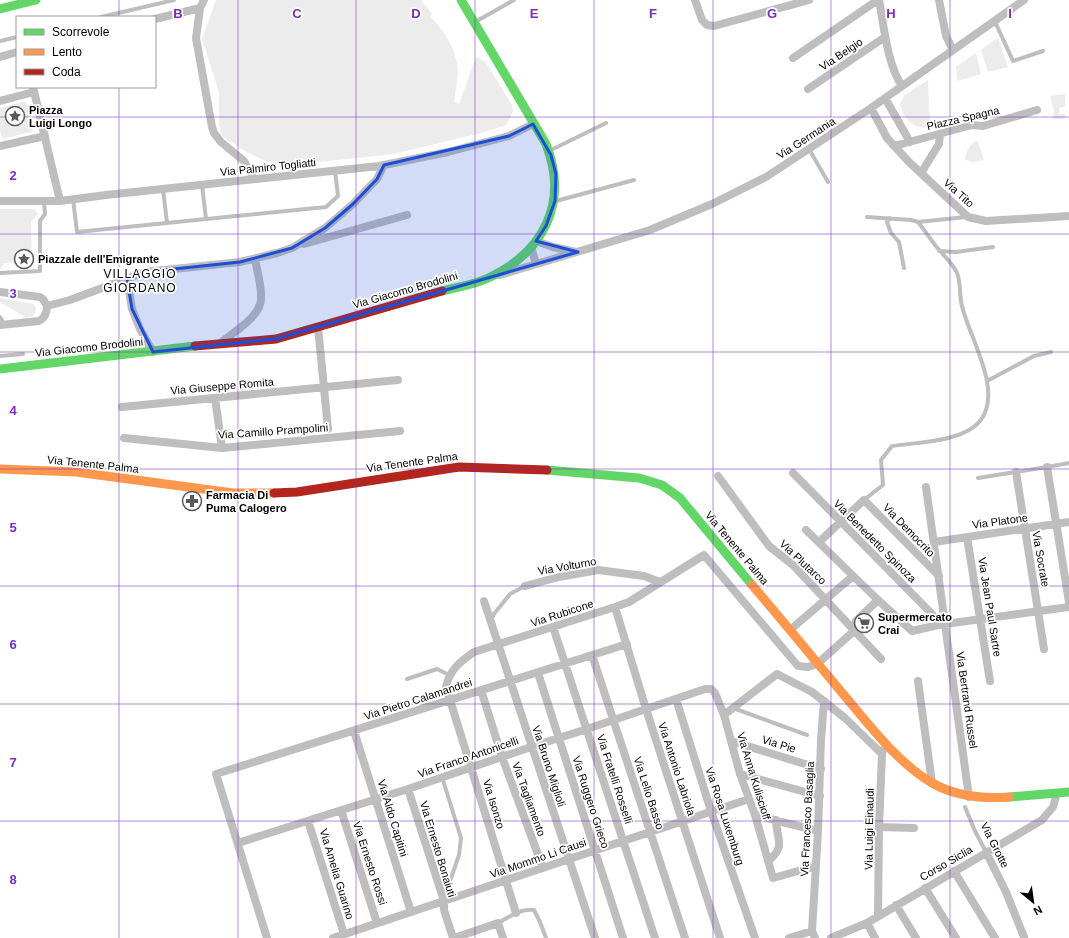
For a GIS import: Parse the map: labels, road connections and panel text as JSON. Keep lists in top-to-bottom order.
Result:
{
  "streets": {
    "main road": ["Via Giacomo Brodolini", "Via Tenente Palma"],
    "street": [
      "Via Belgio",
      "Piazza Spagna",
      "Via Germania",
      "Via Palmiro Togliatti",
      "Via Tito",
      "Via Giuseppe Romita",
      "Via Camillo Prampolini",
      "Via Platone",
      "Via Democrito",
      "Via Benedetto Spinoza",
      "Via Socrate",
      "Via Plutarco",
      "Via Volturno",
      "Via Jean Paul Sartre",
      "Via Rubicone",
      "Via Pietro Calamandrei",
      "Via Bertrand Russel",
      "Via Pie",
      "Via Franco Antonicelli",
      "Via Bruno Miglioli",
      "Via Antonio Labriola",
      "Via Anna Kuliscioff",
      "Via Fratelli Rosselli",
      "Via Lelio Basso",
      "Via Tagliamento",
      "Via Ruggero Grieco",
      "Via Isonzo",
      "Via Rosa Luxemburg",
      "Via Aldo Capitini",
      "Via Francesco Basaglia",
      "Via Luigi Einaudi",
      "Via Grotte",
      "Via Ernesto Bonaiuti",
      "Via Mommo Li Causi",
      "Via Ernesto Rossi",
      "Corso Siclia",
      "Via Amelia Guarino"
    ]
  },
  "crossings": [
    ["Piazza Spagna", "Via Tito"],
    ["Via Germania", "Via Tito"],
    ["Via Germania", "Via Giacomo Brodolini"],
    ["Via Palmiro Togliatti", "Via Giacomo Brodolini"],
    ["Via Tenente Palma", "Via Rubicone"],
    ["Via Tenente Palma", "Via Bertrand Russel"],
    ["Via Tenente Palma", "Via Luigi Einaudi"],
    ["Via Tenente Palma", "Corso Siclia"],
    ["Via Platone", "Via Socrate"],
    ["Via Platone", "Via Jean Paul Sartre"],
    ["Via Platone", "Via Bertrand Russel"],
    ["Via Democrito", "Via Bertrand Russel"],
    ["Via Benedetto Spinoza", "Via Bertrand Russel"],
    ["Via Volturno", "Via Rubicone"],
    ["Via Rubicone", "Via Bruno Miglioli"],
    ["Via Rubicone", "Via Antonio Labriola"],
    ["Via Rubicone", "Via Fratelli Rosselli"],
    ["Via Pietro Calamandrei", "Via Franco Antonicelli"],
    ["Via Pietro Calamandrei", "Via Bruno Miglioli"],
    ["Via Pietro Calamandrei", "Via Antonio Labriola"],
    ["Via Pietro Calamandrei", "Via Fratelli Rosselli"],
    ["Via Pietro Calamandrei", "Via Lelio Basso"],
    ["Via Pietro Calamandrei", "Via Tagliamento"],
    ["Via Pietro Calamandrei", "Via Ruggero Grieco"],
    ["Via Pietro Calamandrei", "Via Isonzo"],
    ["Via Pietro Calamandrei", "Via Aldo Capitini"],
    ["Via Pie", "Via Anna Kuliscioff"],
    ["Via Pie", "Via Francesco Basaglia"],
    ["Via Franco Antonicelli", "Via Bruno Miglioli"],
    ["Via Franco Antonicelli", "Via Antonio Labriola"],
    ["Via Franco Antonicelli", "Via Anna Kuliscioff"],
    ["Via Franco Antonicelli", "Via Fratelli Rosselli"],
    ["Via Franco Antonicelli", "Via Lelio Basso"],
    ["Via Franco Antonicelli", "Via Tagliamento"],
    ["Via Franco Antonicelli", "Via Ruggero Grieco"],
    ["Via Franco Antonicelli", "Via Isonzo"],
    ["Via Franco Antonicelli", "Via Rosa Luxemburg"],
    ["Via Franco Antonicelli", "Via Aldo Capitini"],
    ["Via Franco Antonicelli", "Via Ernesto Bonaiuti"],
    ["Via Franco Antonicelli", "Via Ernesto Rossi"],
    ["Via Franco Antonicelli", "Via Amelia Guarino"],
    ["Via Bruno Miglioli", "Via Mommo Li Causi"],
    ["Via Antonio Labriola", "Via Mommo Li Causi"],
    ["Via Anna Kuliscioff", "Via Francesco Basaglia"],
    ["Via Anna Kuliscioff", "Via Mommo Li Causi"],
    ["Via Fratelli Rosselli", "Via Mommo Li Causi"],
    ["Via Lelio Basso", "Via Mommo Li Causi"],
    ["Via Tagliamento", "Via Mommo Li Causi"],
    ["Via Ruggero Grieco", "Via Mommo Li Causi"],
    ["Via Isonzo", "Via Mommo Li Causi"],
    ["Via Rosa Luxemburg", "Via Mommo Li Causi"],
    ["Via Aldo Capitini", "Via Mommo Li Causi"],
    ["Via Luigi Einaudi", "Corso Siclia"],
    ["Via Grotte", "Corso Siclia"],
    ["Via Ernesto Bonaiuti", "Via Mommo Li Causi"],
    ["Via Mommo Li Causi", "Via Ernesto Rossi"],
    ["Via Mommo Li Causi", "Via Amelia Guarino"]
  ],
  "districts": ["VILLAGGIO GIORDANO"],
  "places": {
    "place": ["Piazza Luigi Longo", "Piazzale dell'Emigrante"],
    "pharmacy": ["Farmacia Di Puma Calogero"],
    "supermarket": ["Supermercato Crai"]
  },
  "legend": ["Scorrevole", "Lento", "Coda"],
  "north": "bottom right",
  "grid": {
    "columns": [
      "B",
      "C",
      "D",
      "E",
      "F",
      "G",
      "H",
      "I"
    ],
    "rows": [
      "2",
      "3",
      "4",
      "5",
      "6",
      "7",
      "8"
    ]
  }
}
